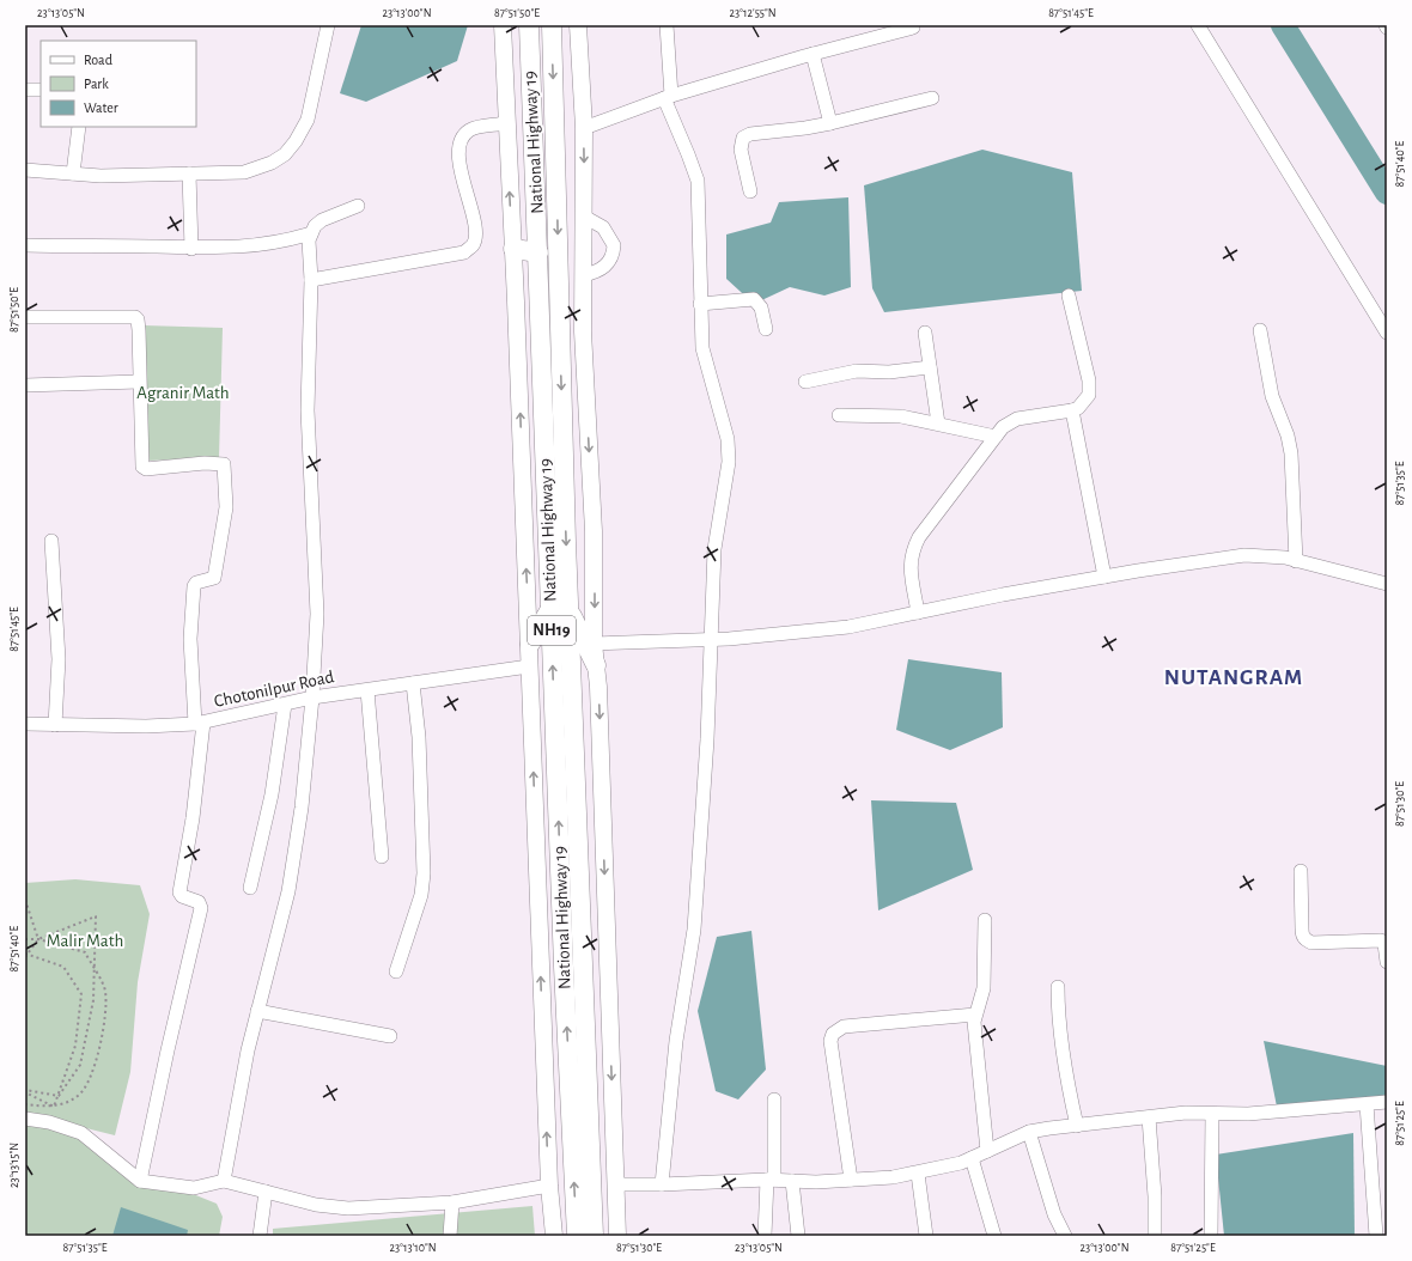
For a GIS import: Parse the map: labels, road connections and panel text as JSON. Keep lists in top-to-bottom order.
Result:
{
  "streets": {
    "highway": ["National Highway 19", "NH19"],
    "street": ["Chotonilpur Road"]
  },
  "crossings": [
    ["National Highway 19", "NH19"]
  ],
  "districts": ["NUTANGRAM"],
  "parks": ["Agranir Math", "Malir Math"],
  "legend": ["Road", "Park", "Water"],
  "coordinates": [
    "23°13'05\"N",
    "23°13'00\"N",
    "87°51'50\"E",
    "23°12'55\"N",
    "87°51'45\"E",
    "87°51'40\"E",
    "87°51'35\"E",
    "87°51'30\"E",
    "87°51'25\"E",
    "23°13'15\"N",
    "23°13'10\"N"
  ]
}
